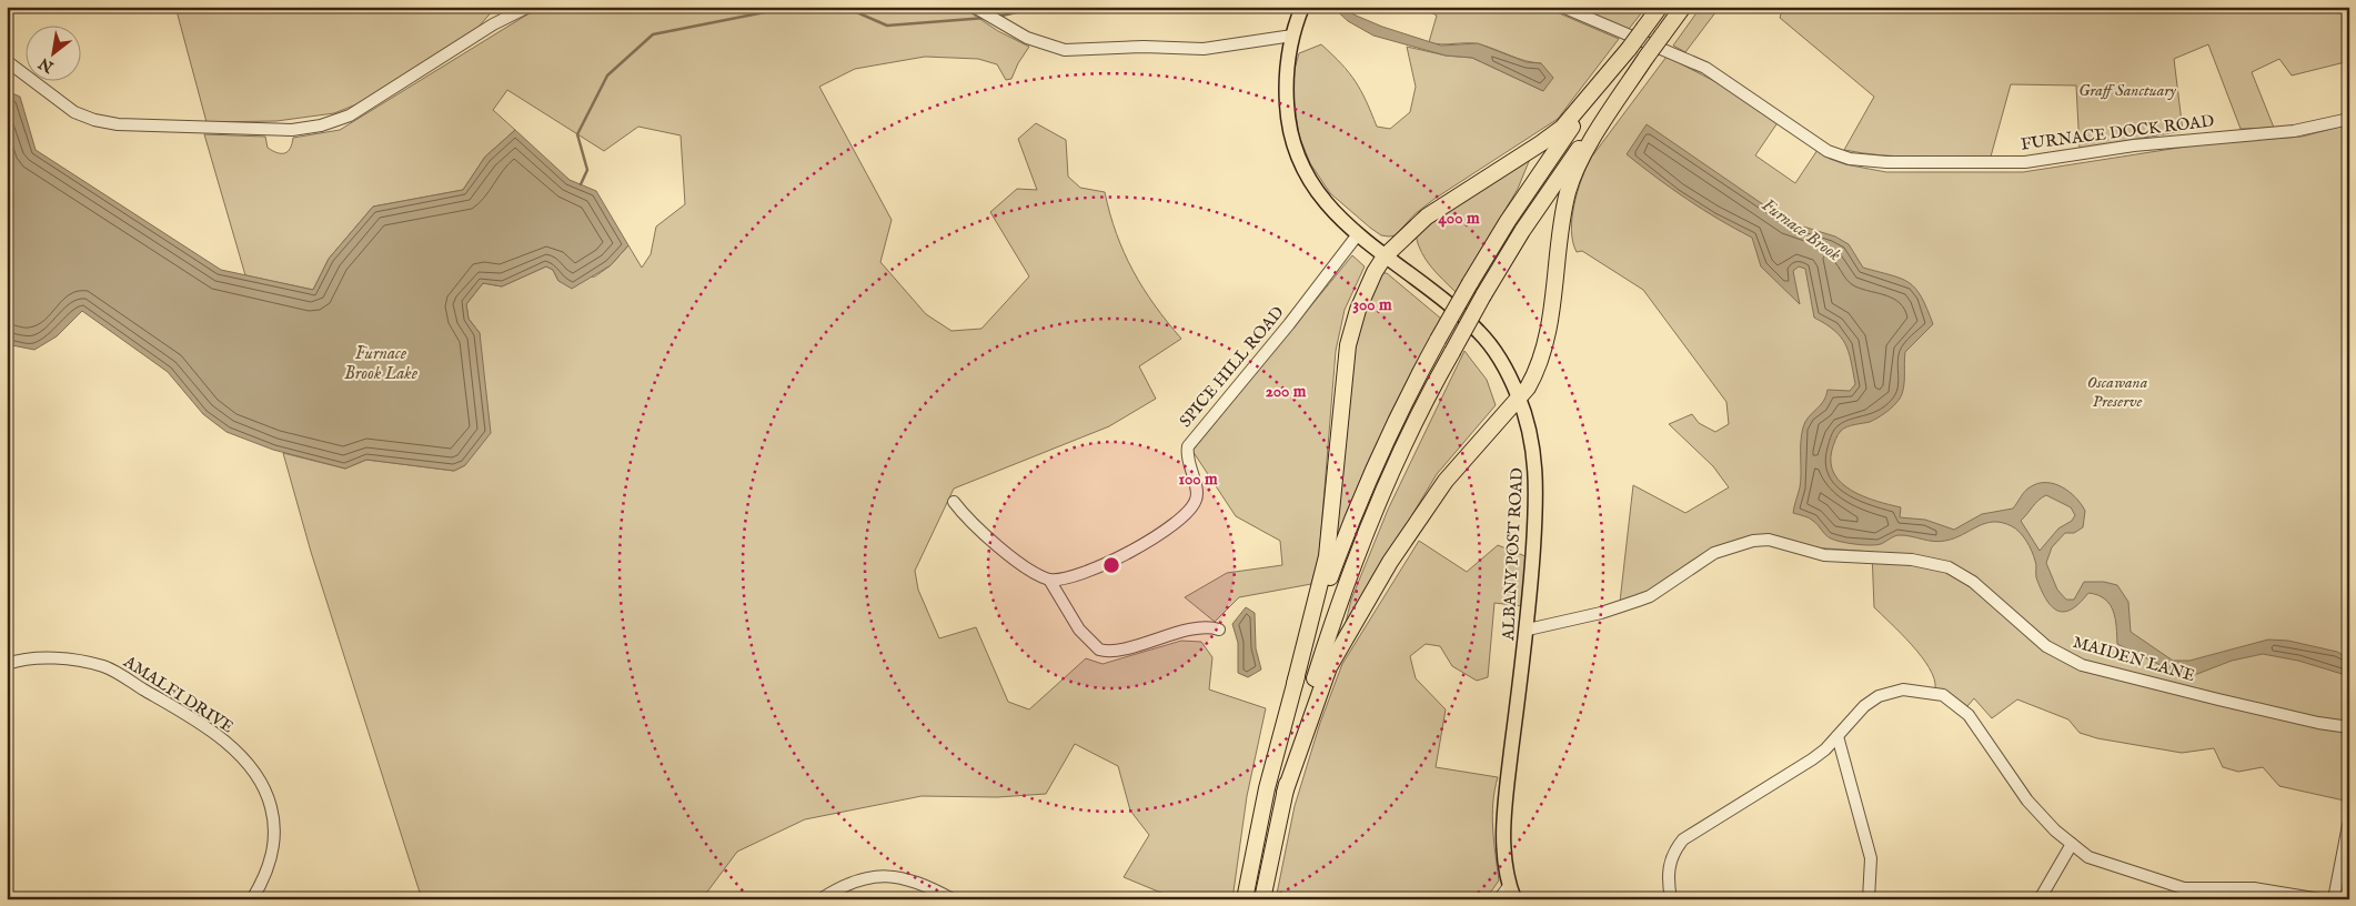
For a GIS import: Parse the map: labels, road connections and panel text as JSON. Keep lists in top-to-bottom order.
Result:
{
  "streets": {
    "main road": ["ALBANY POST ROAD"],
    "street": [
      "FURNACE DOCK ROAD",
      "SPICE HILL ROAD",
      "MAIDEN LANE",
      "AMALFI DRIVE"
    ]
  },
  "crossings": [
    ["SPICE HILL ROAD", "ALBANY POST ROAD"],
    ["ALBANY POST ROAD", "MAIDEN LANE"]
  ],
  "water": ["Furnace Brook", "Furnace Brook Lake"],
  "parks": ["Graff Sanctuary", "Oscawana Preserve"],
  "north": "bottom left",
  "rings": [
    "400 m",
    "300 m",
    "200 m",
    "100 m"
  ]
}
